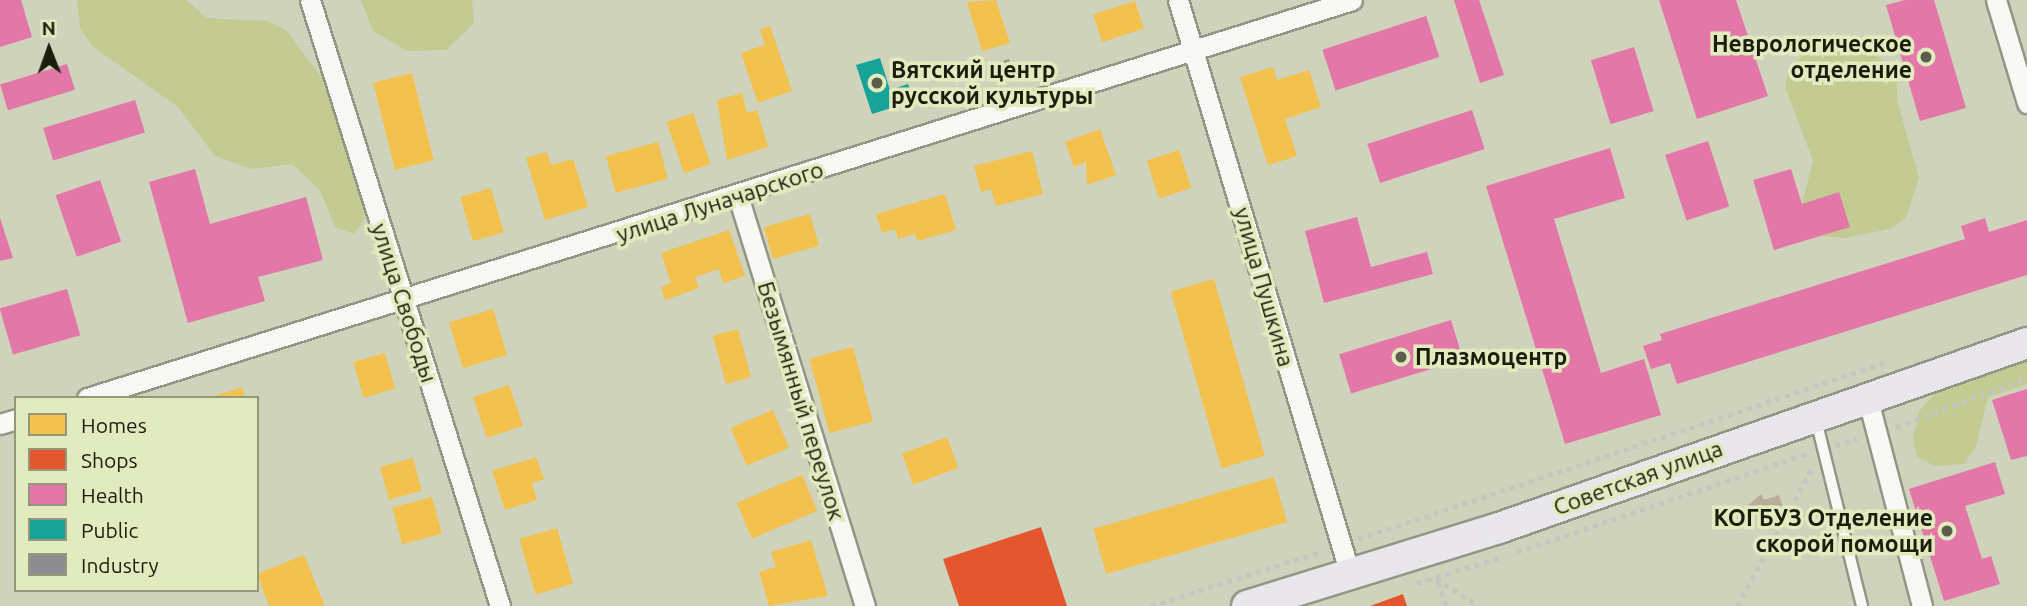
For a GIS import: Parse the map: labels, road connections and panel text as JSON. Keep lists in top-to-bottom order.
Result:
{
  "streets": {
    "main road": ["Советская улица"],
    "street": [
      "улица Луначарского",
      "улица Пушкина",
      "улица Свободы",
      "Безымянный переулок"
    ]
  },
  "crossings": [
    ["улица Луначарского", "улица Пушкина"],
    ["улица Луначарского", "улица Свободы"],
    ["улица Луначарского", "Безымянный переулок"],
    ["улица Пушкина", "Советская улица"]
  ],
  "places": [
    "Неврологическое отделение",
    "Вятский центр русской культуры",
    "Плазмоцентр",
    "КОГБУЗ Отделение скорой помощи"
  ],
  "legend": [
    "Homes",
    "Shops",
    "Health",
    "Public",
    "Industry"
  ],
  "north": "top"
}
